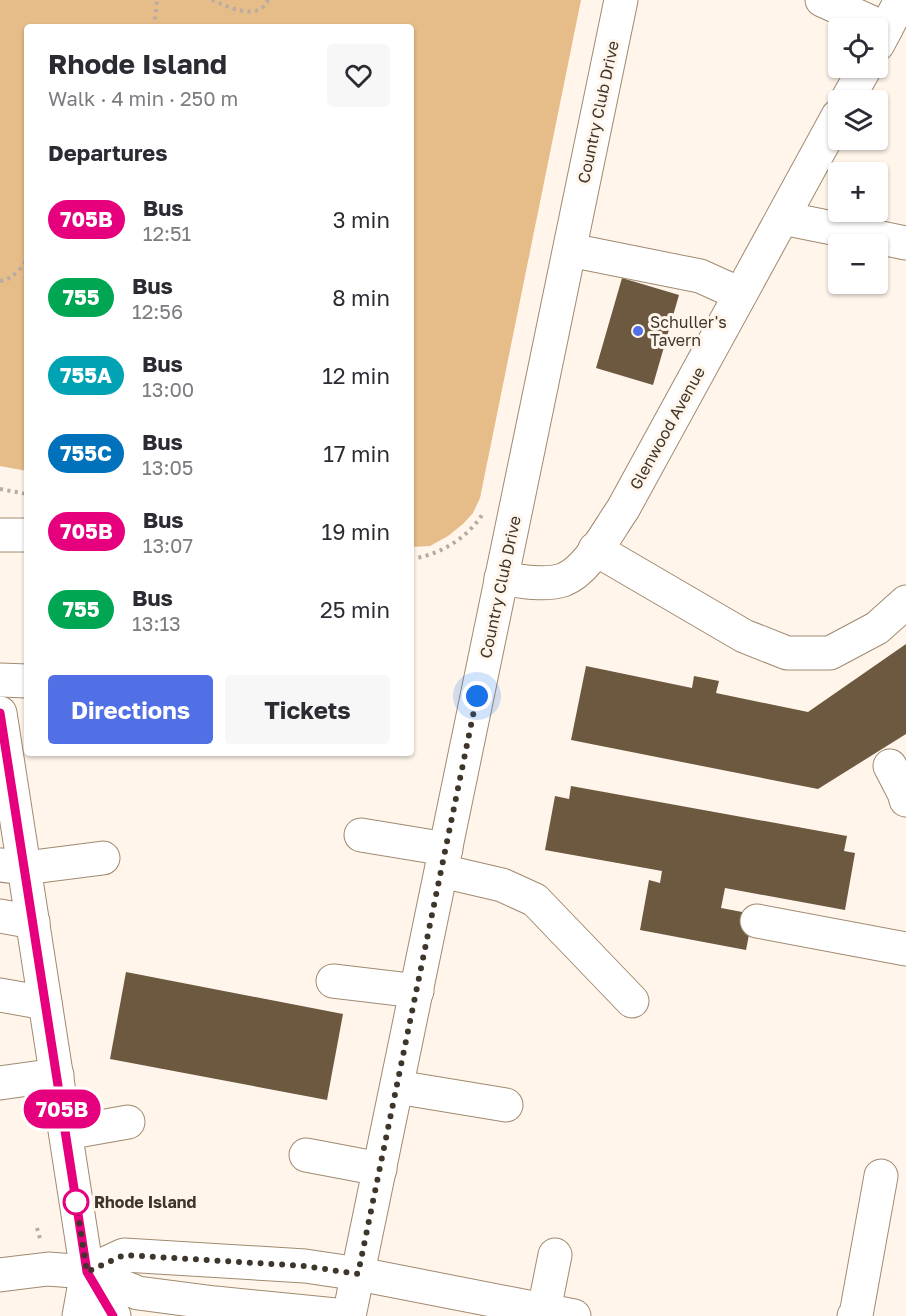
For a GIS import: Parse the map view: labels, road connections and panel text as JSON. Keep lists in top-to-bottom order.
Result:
{
  "streets": {
    "street": ["Country Club Drive", "Glenwood Avenue"]
  },
  "crossings": [
    ["Country Club Drive", "Glenwood Avenue"]
  ],
  "places": ["Schuller's Tavern", "Rhode Island"],
  "lines": ["bus line 705B"],
  "page": {
    "on_map": "705B",
    "map_buttons": ["+", "−"],
    "heading": [
      ["Rhode Island", "Walk · 4 min · 250 m"],
      "Departures"
    ],
    "list": [
      {
        "mark": "705B",
        "name": "Bus",
        "note": "12:51",
        "value": "3 min"
      },
      {
        "mark": "755",
        "name": "Bus",
        "note": "12:56",
        "value": "8 min"
      },
      {
        "mark": "755A",
        "name": "Bus",
        "note": "13:00",
        "value": "12 min"
      },
      {
        "mark": "755C",
        "name": "Bus",
        "note": "13:05",
        "value": "17 min"
      },
      {
        "mark": "705B",
        "name": "Bus",
        "note": "13:07",
        "value": "19 min"
      },
      {
        "mark": "755",
        "name": "Bus",
        "note": "13:13",
        "value": "25 min"
      }
    ],
    "buttons": ["Directions", "Tickets"]
  }
}
